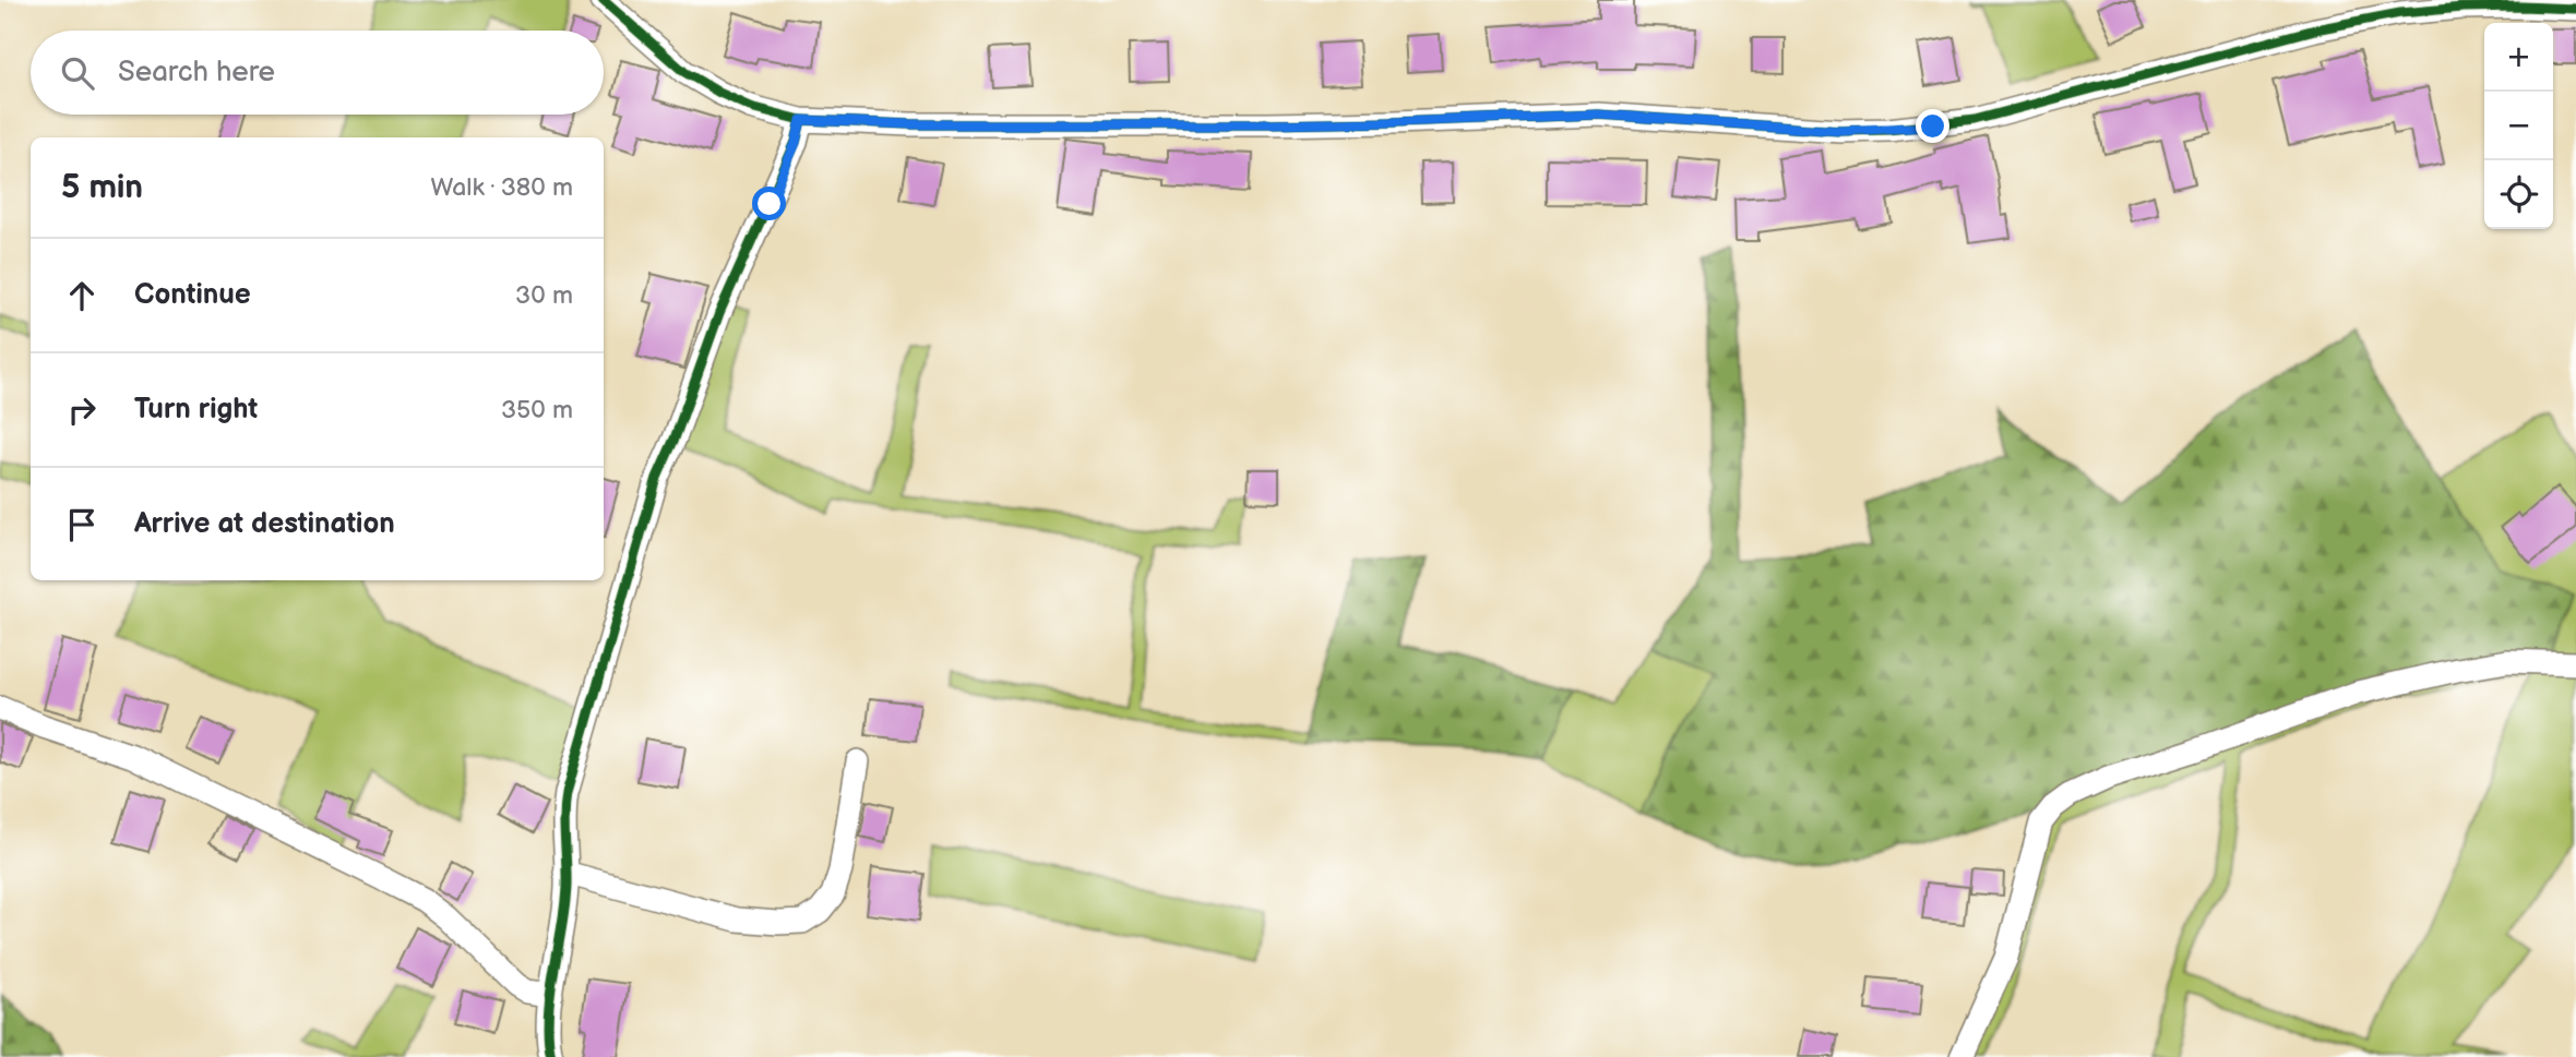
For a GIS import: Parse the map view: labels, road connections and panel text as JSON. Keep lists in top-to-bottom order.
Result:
{
  "page": {
    "map_buttons": ["+", "−"],
    "search": "Search here",
    "heading": ["5 min", "Walk · 380 m"],
    "list": [
      ["Continue", "30 m"],
      ["Turn right", "350 m"],
      "Arrive at destination"
    ]
  }
}
